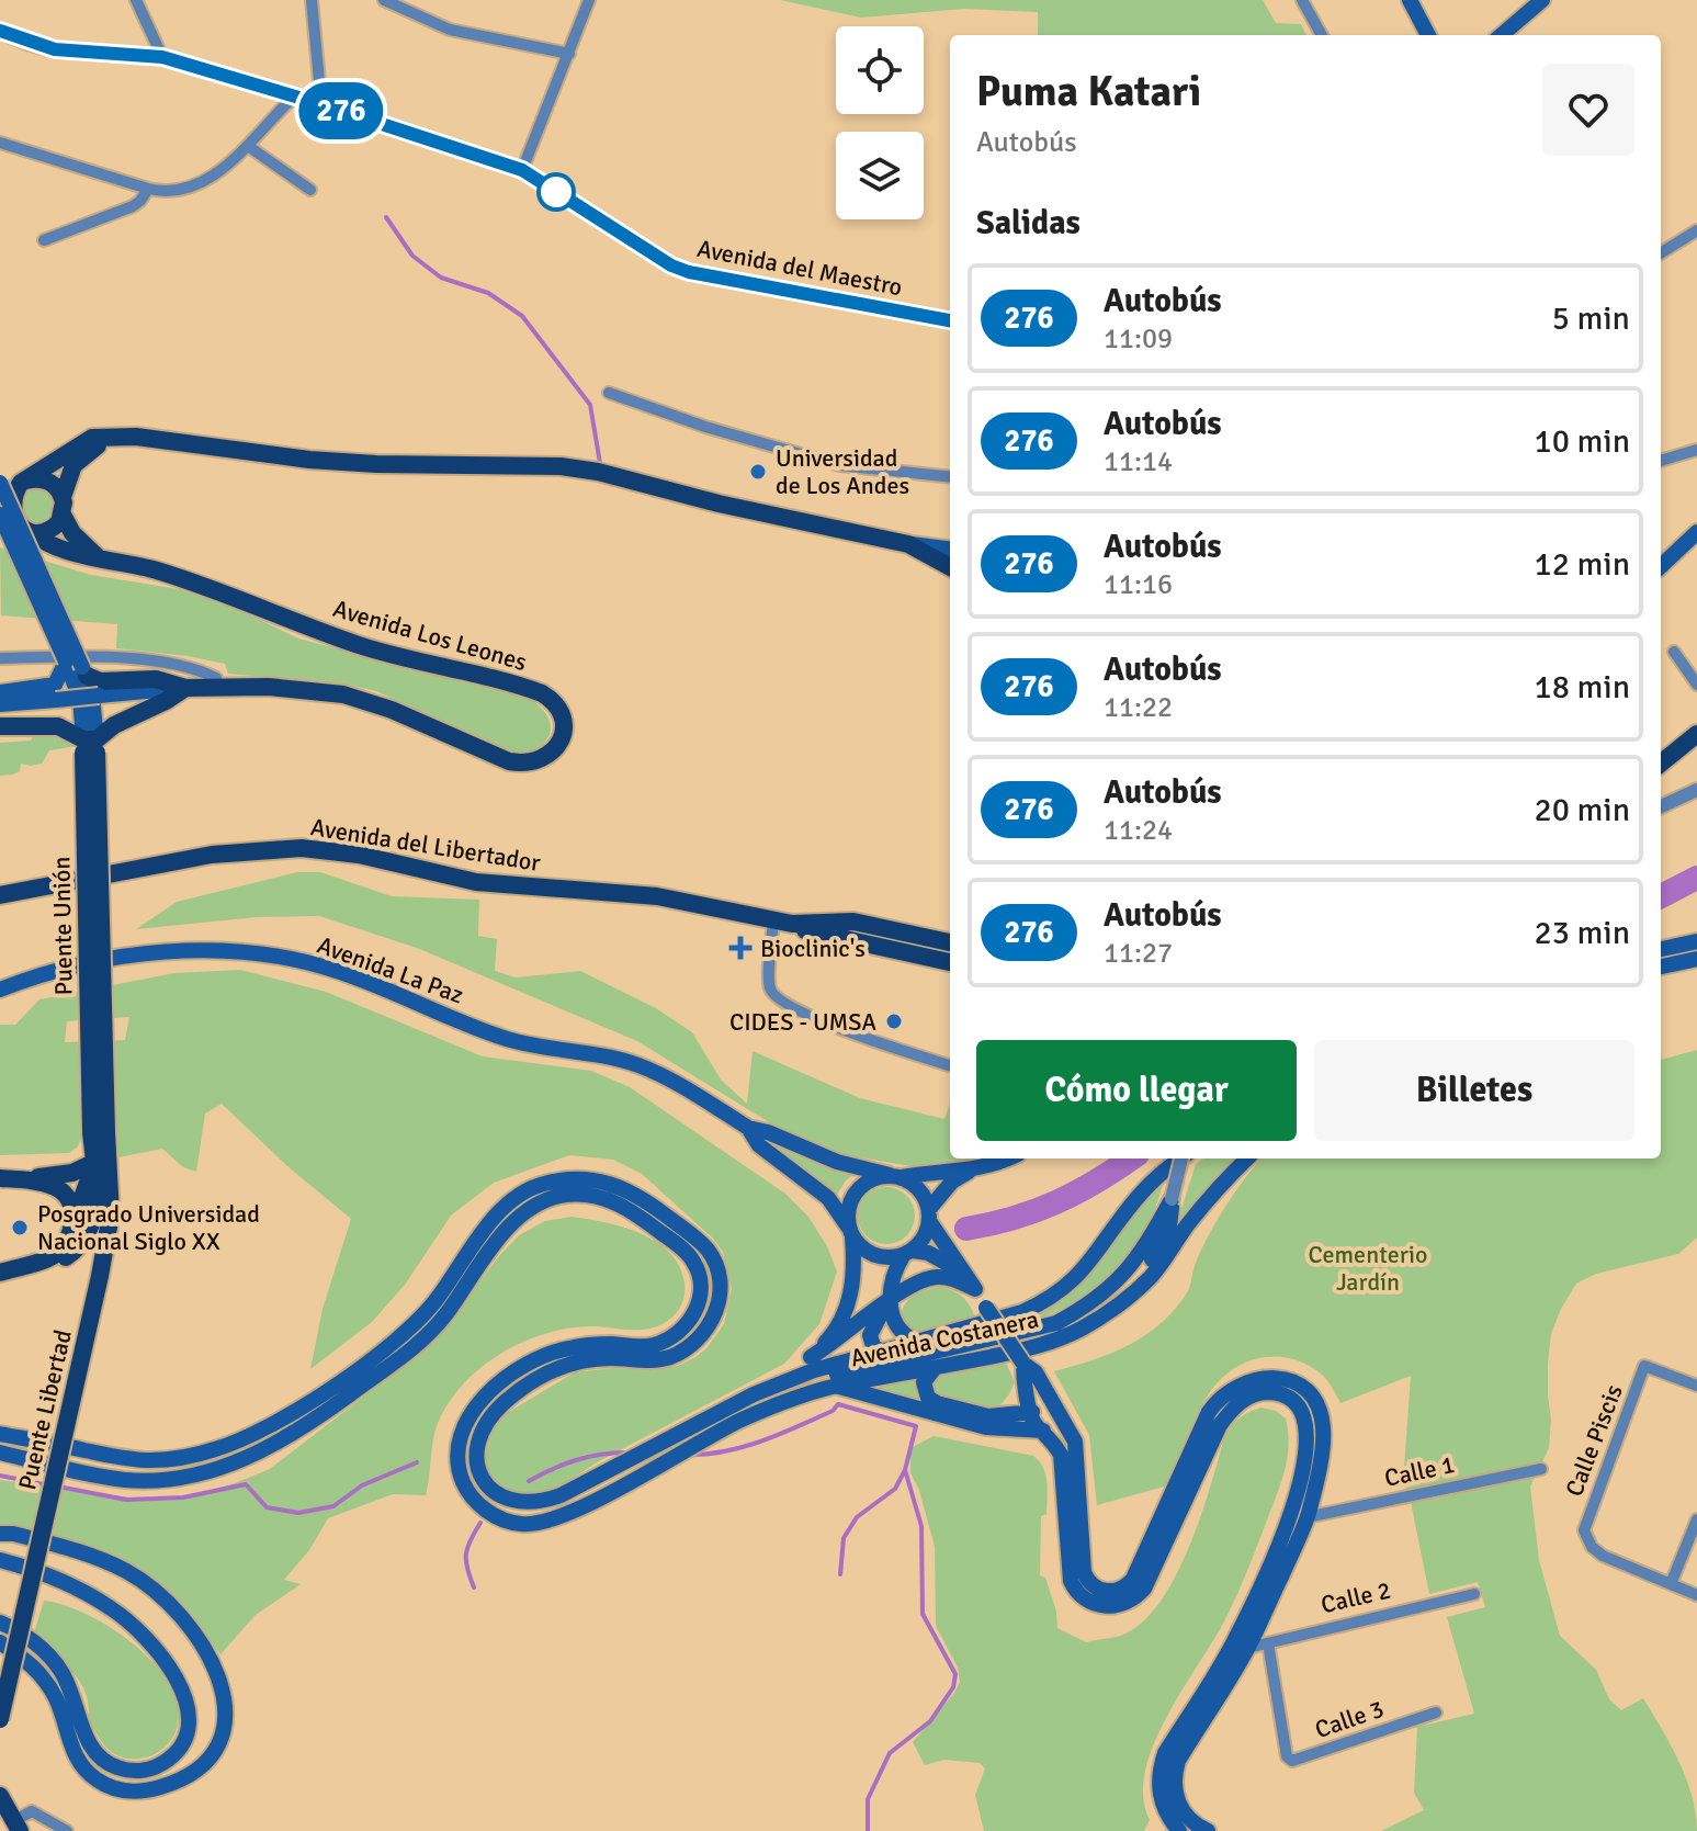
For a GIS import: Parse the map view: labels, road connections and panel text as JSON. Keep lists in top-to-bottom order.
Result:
{
  "streets": {
    "main road": [
      "Avenida del Maestro",
      "Avenida Los Leones",
      "Avenida del Libertador",
      "Puente Unión",
      "Avenida La Paz",
      "Avenida Costanera",
      "Puente Libertad"
    ],
    "street": [
      "Calle Piscis",
      "Calle 1",
      "Calle 2",
      "Calle 3"
    ]
  },
  "crossings": [
    ["Avenida Los Leones", "Puente Unión"],
    ["Puente Unión", "Puente Libertad"],
    ["Calle 2", "Calle 3"]
  ],
  "parks": ["Cementerio Jardín"],
  "places": {
    "other": ["Universidad de Los Andes", "CIDES - UMSA", "Posgrado Universidad Nacional Siglo XX"],
    "health": ["Bioclinic's"]
  },
  "lines": ["bus line 276"],
  "page": {
    "on_map": "276",
    "heading": [
      ["Puma Katari", "Autobús"],
      "Salidas"
    ],
    "list": [
      {
        "mark": "276",
        "name": "Autobús",
        "note": "11:09",
        "value": "5 min"
      },
      {
        "mark": "276",
        "name": "Autobús",
        "note": "11:14",
        "value": "10 min"
      },
      {
        "mark": "276",
        "name": "Autobús",
        "note": "11:16",
        "value": "12 min"
      },
      {
        "mark": "276",
        "name": "Autobús",
        "note": "11:22",
        "value": "18 min"
      },
      {
        "mark": "276",
        "name": "Autobús",
        "note": "11:24",
        "value": "20 min"
      },
      {
        "mark": "276",
        "name": "Autobús",
        "note": "11:27",
        "value": "23 min"
      }
    ],
    "buttons": ["Cómo llegar", "Billetes"]
  }
}
